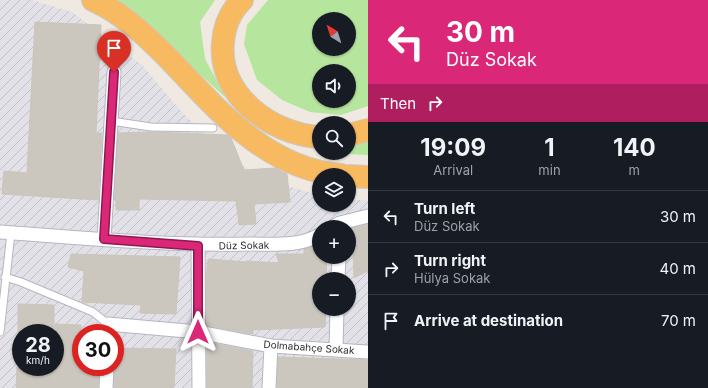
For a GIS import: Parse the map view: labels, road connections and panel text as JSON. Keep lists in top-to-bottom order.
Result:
{
  "streets": {
    "street": ["Düz Sokak", "Dolmabahçe Sokak"]
  },
  "north": "top left",
  "page": {
    "turn": ["30 m", "Düz Sokak"],
    "map_buttons": ["+", "−"],
    "then": "Then",
    "eta": [
      "19:09",
      "Arrival",
      "1",
      "min",
      "140",
      "m"
    ],
    "list": [
      {
        "name": "Turn left",
        "note": "Düz Sokak",
        "value": "30 m"
      },
      {
        "name": "Turn right",
        "note": "Hülya Sokak",
        "value": "40 m"
      },
      {
        "name": "Arrive at destination",
        "value": "70 m"
      }
    ],
    "speed": "28 km/h",
    "limit": "30"
  }
}
